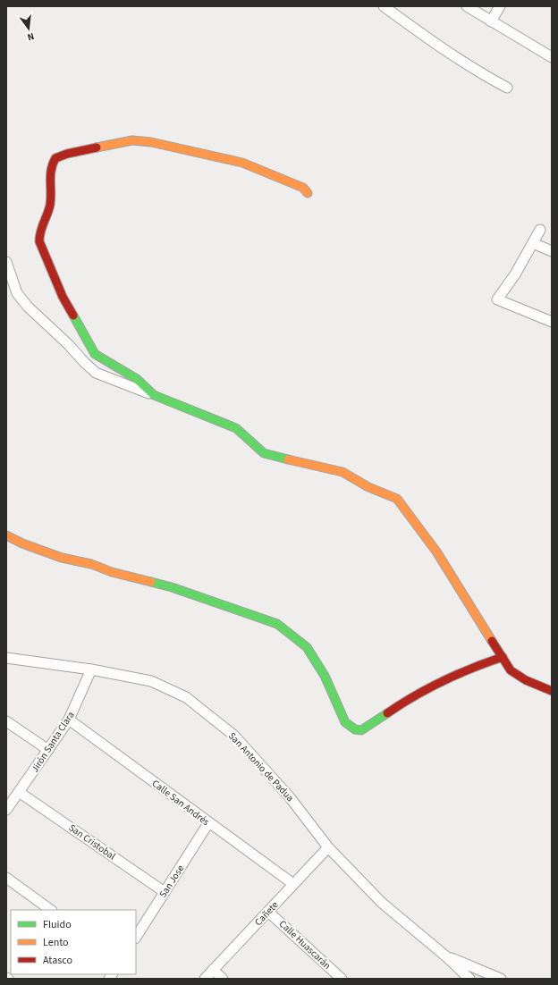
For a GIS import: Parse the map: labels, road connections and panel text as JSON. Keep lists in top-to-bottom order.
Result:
{
  "streets": {
    "street": [
      "Jirón Santa Clara",
      "San Antonio de Padua",
      "Calle San Andrés",
      "San Cristobal",
      "San Jose",
      "Cañete",
      "Calle Huascarán"
    ]
  },
  "crossings": [
    ["Jirón Santa Clara", "San Antonio de Padua"],
    ["Jirón Santa Clara", "Calle San Andrés"],
    ["Jirón Santa Clara", "San Cristobal"],
    ["San Antonio de Padua", "Cañete"],
    ["Calle San Andrés", "San Jose"],
    ["Calle San Andrés", "Cañete"],
    ["San Cristobal", "San Jose"],
    ["Cañete", "Calle Huascarán"]
  ],
  "legend": ["Fluido", "Lento", "Atasco"],
  "north": "bottom"
}
